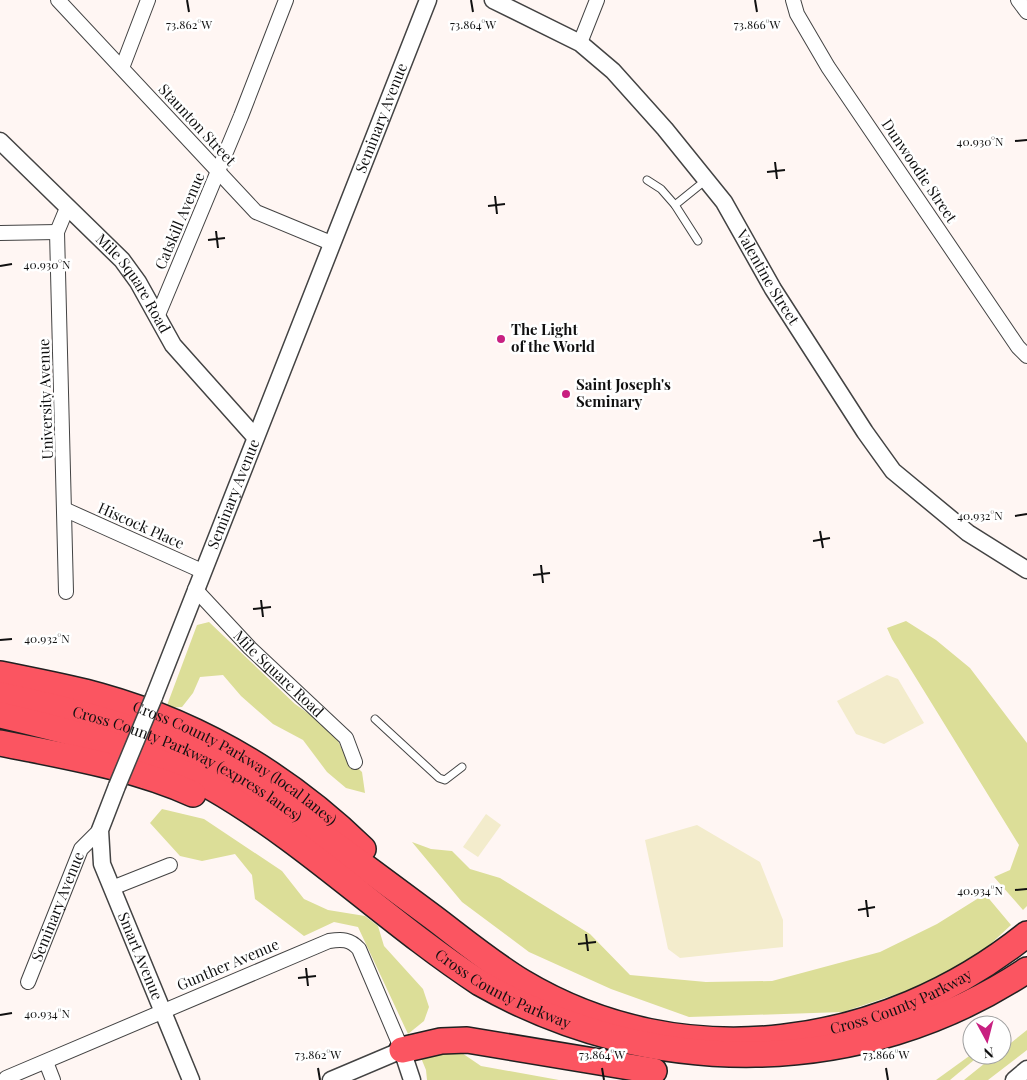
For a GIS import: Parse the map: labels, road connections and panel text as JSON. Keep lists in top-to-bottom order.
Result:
{
  "streets": {
    "highway": ["Cross County Parkway (express lanes)", "Cross County Parkway (local lanes)", "Cross County Parkway"],
    "street": [
      "Seminary Avenue",
      "Staunton Street",
      "Dunwoodie Street",
      "Catskill Avenue",
      "Valentine Street",
      "Mile Square Road",
      "University Avenue",
      "Hiscock Place",
      "Smart Avenue",
      "Gunther Avenue"
    ]
  },
  "crossings": [
    ["Seminary Avenue", "Staunton Street"],
    ["Seminary Avenue", "Mile Square Road"],
    ["Seminary Avenue", "Hiscock Place"],
    ["Seminary Avenue", "Smart Avenue"],
    ["Staunton Street", "Catskill Avenue"],
    ["Catskill Avenue", "Mile Square Road"],
    ["Mile Square Road", "University Avenue"],
    ["University Avenue", "Hiscock Place"],
    ["Cross County Parkway (express lanes)", "Cross County Parkway (local lanes)"],
    ["Cross County Parkway (express lanes)", "Cross County Parkway"],
    ["Cross County Parkway (local lanes)", "Cross County Parkway"],
    ["Smart Avenue", "Gunther Avenue"]
  ],
  "places": ["The Light of the World", "Saint Joseph's Seminary"],
  "north": "bottom",
  "coordinates": [
    "73.862°W",
    "73.864°W",
    "73.866°W",
    "40.930°N",
    "40.932°N",
    "40.934°N"
  ]
}
